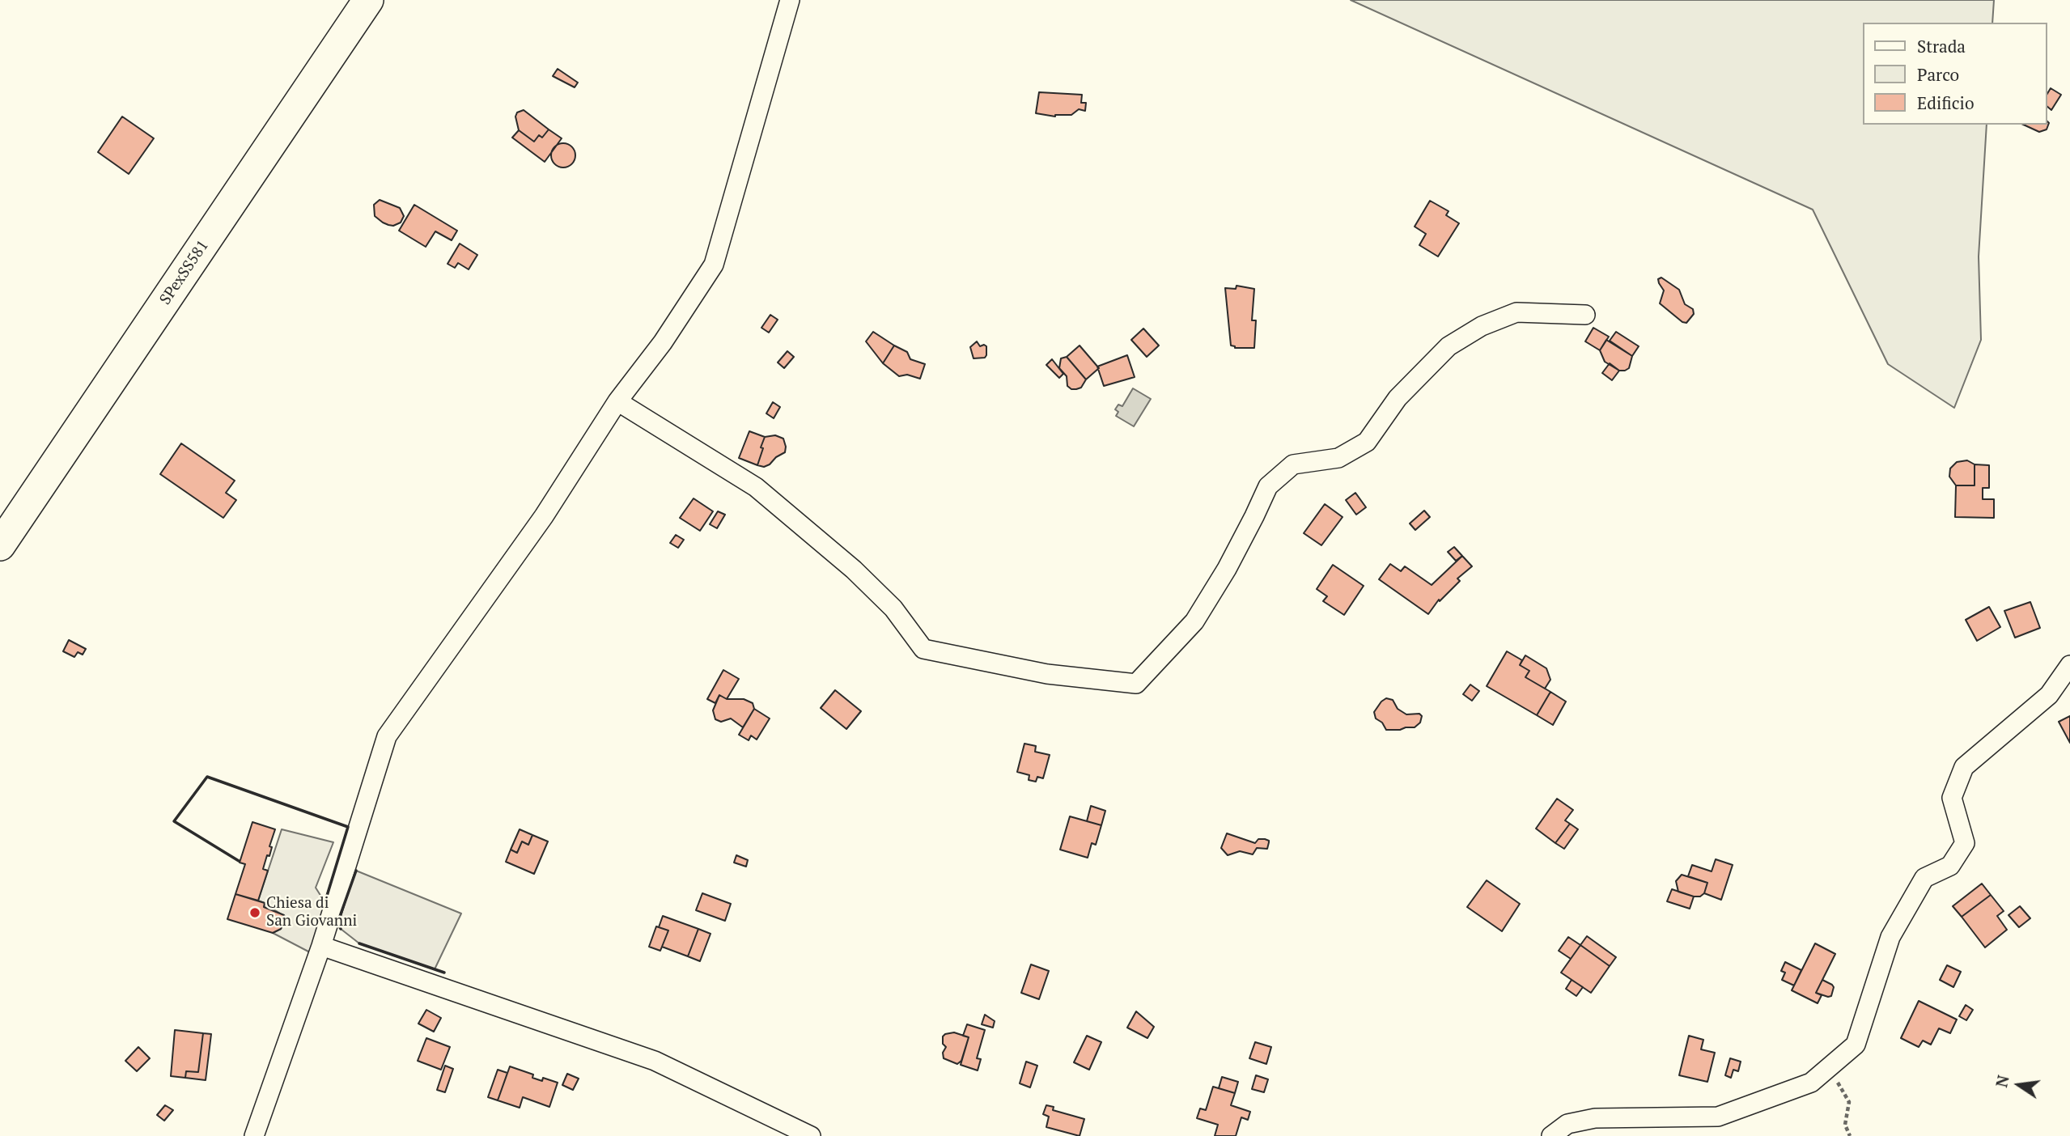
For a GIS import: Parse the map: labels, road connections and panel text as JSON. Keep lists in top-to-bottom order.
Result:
{
  "streets": {
    "main road": ["SPexSS581"]
  },
  "places": ["Chiesa di San Giovanni"],
  "legend": ["Strada", "Parco", "Edificio"],
  "north": "left"
}
